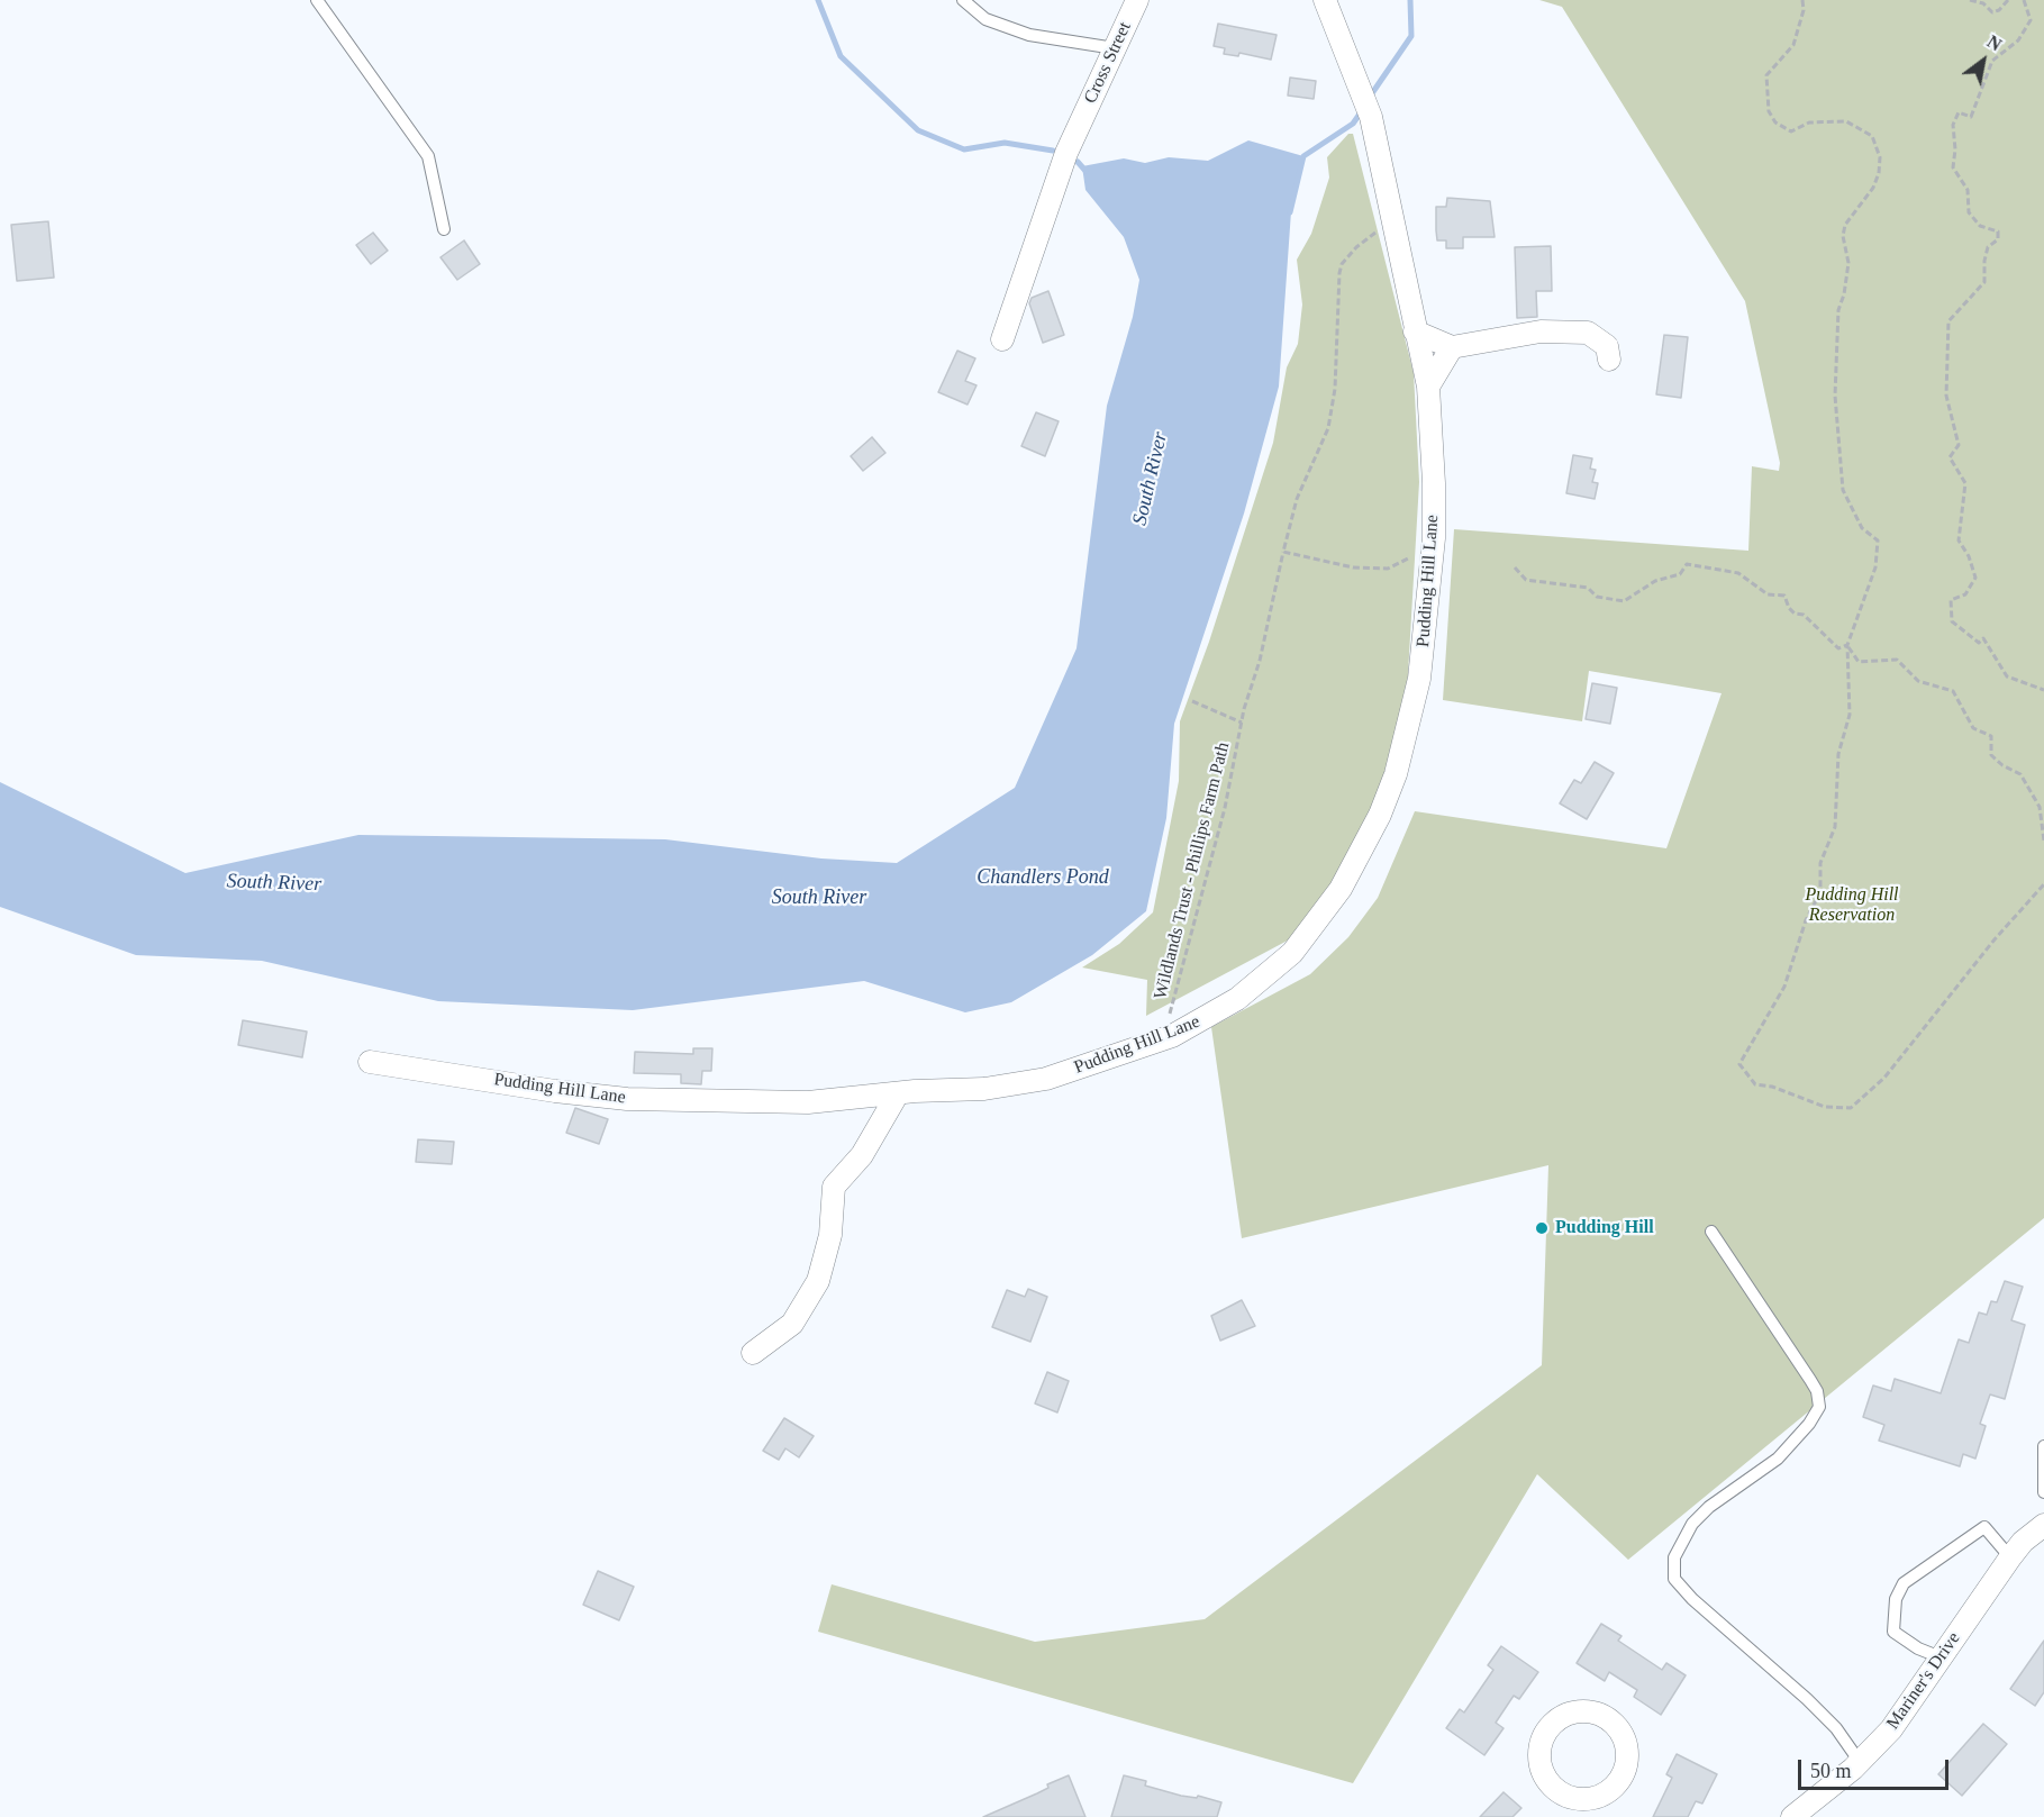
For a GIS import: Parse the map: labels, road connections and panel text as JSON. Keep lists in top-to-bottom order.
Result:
{
  "streets": {
    "street": ["Cross Street", "Pudding Hill Lane", "Mariner's Drive"],
    "path": ["Wildlands Trust - Phillips Farm Path"]
  },
  "water": ["South River", "Chandlers Pond"],
  "parks": ["Pudding Hill Reservation"],
  "places": ["Pudding Hill"],
  "scale_bar": "50 m",
  "north": "top right"
}
